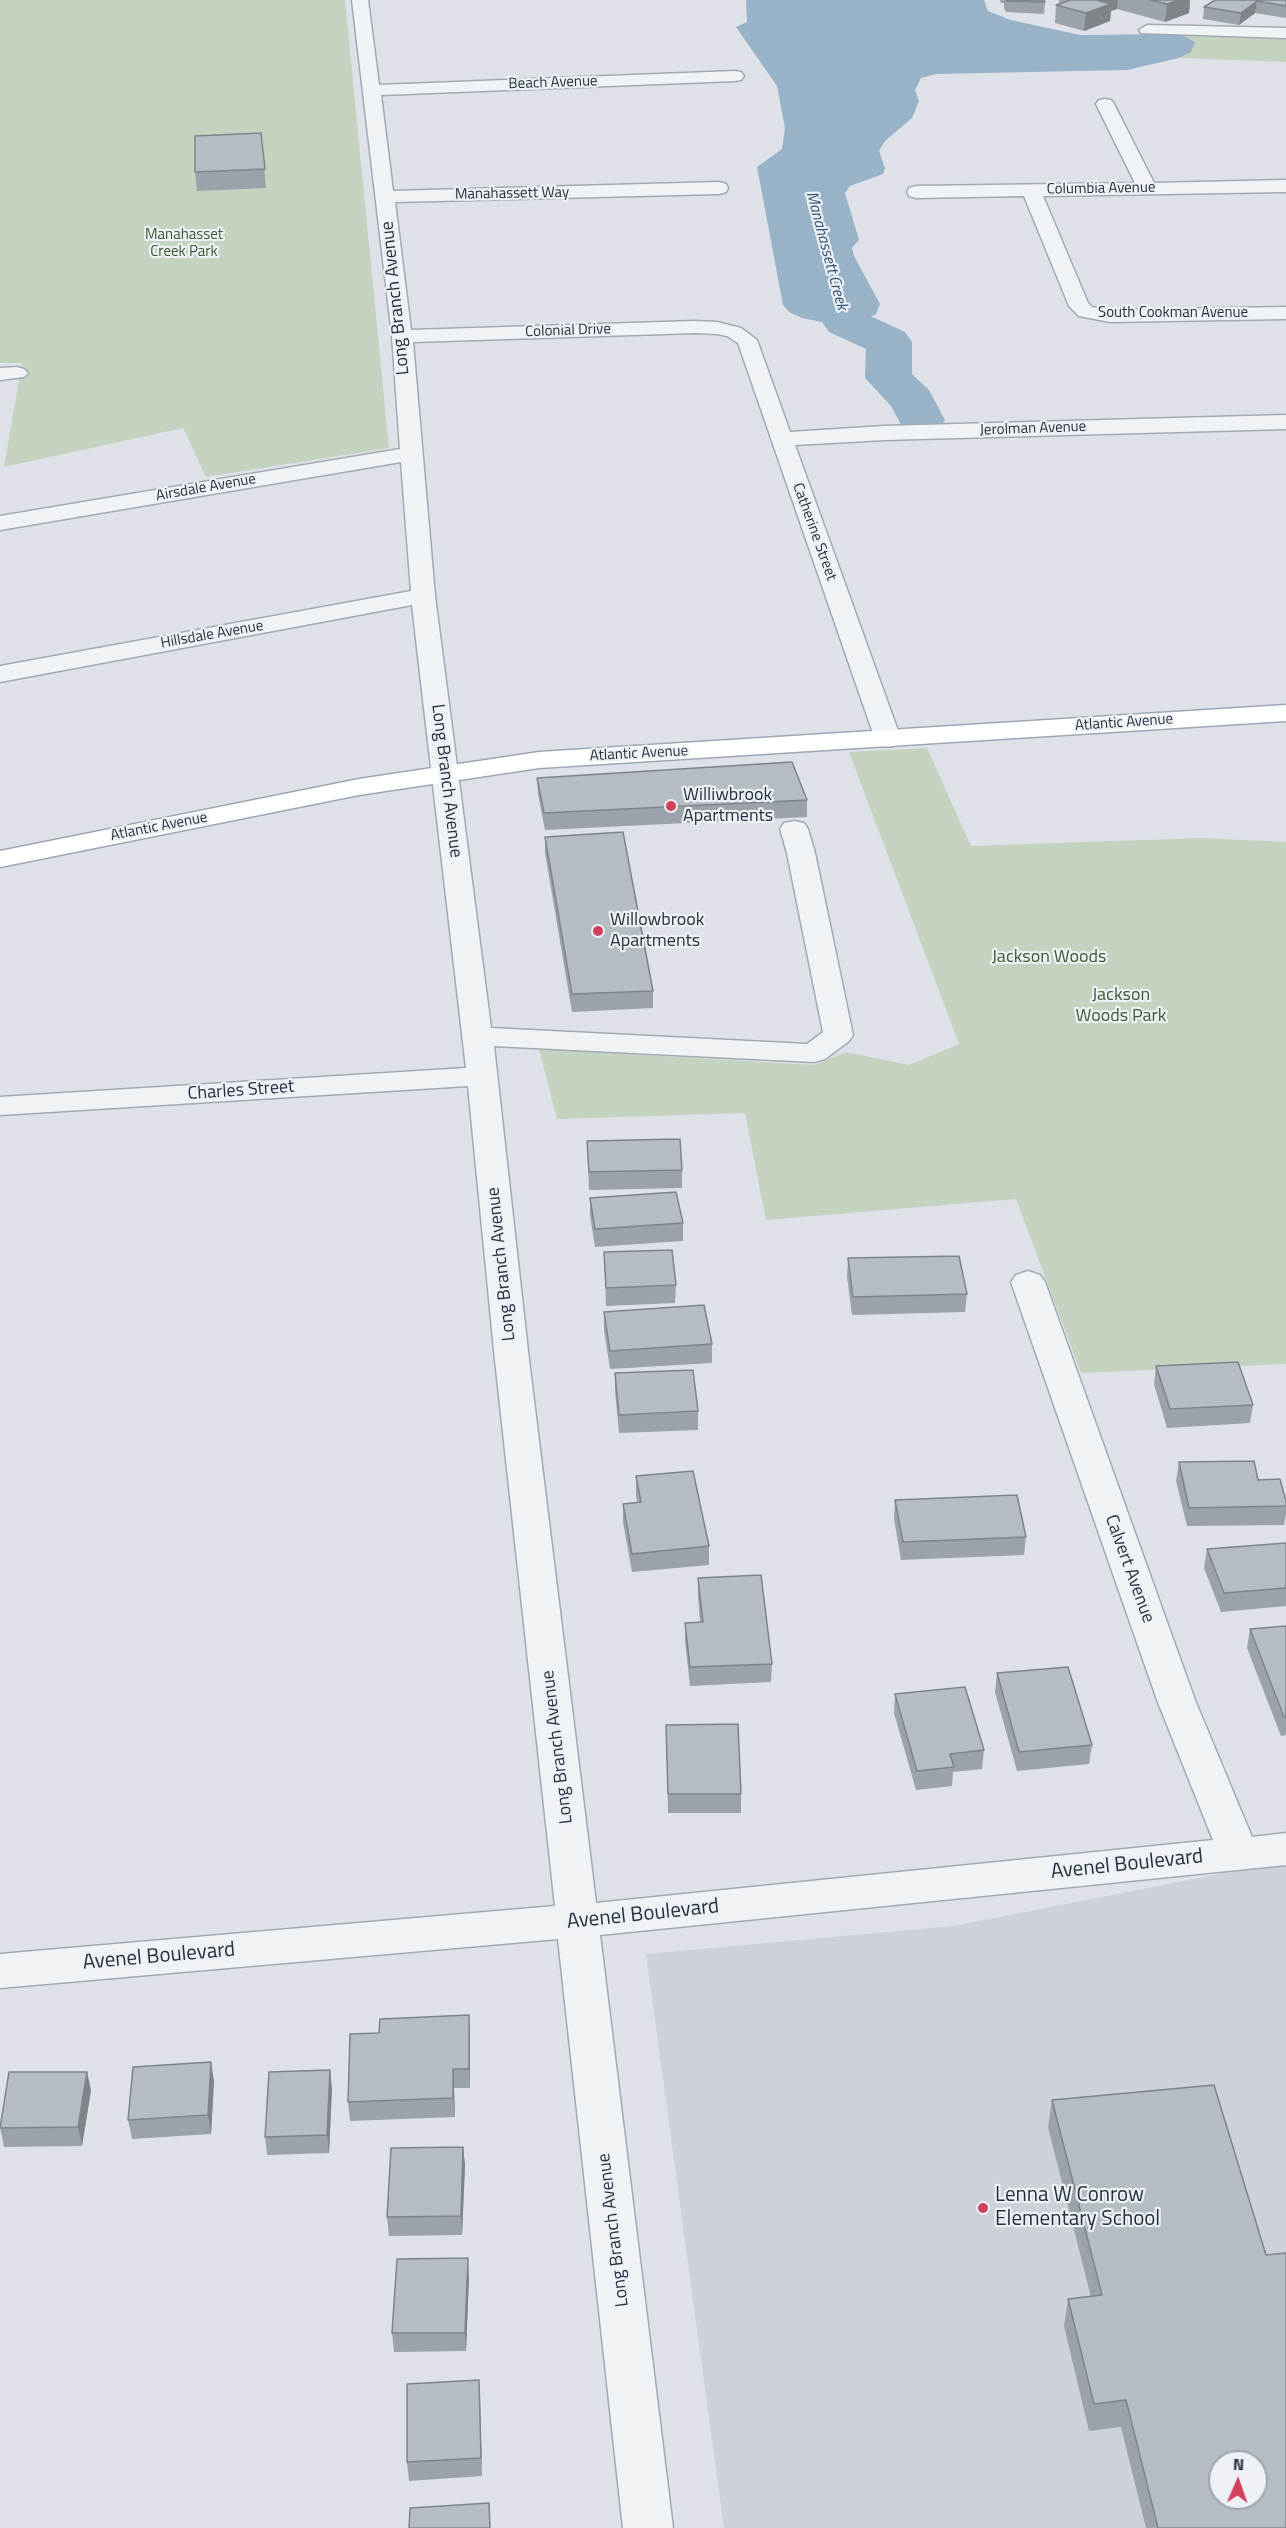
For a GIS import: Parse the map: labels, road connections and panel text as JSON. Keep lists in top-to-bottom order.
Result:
{
  "streets": {
    "main road": ["Atlantic Avenue"],
    "street": [
      "Beach Avenue",
      "Columbia Avenue",
      "Manahassett Way",
      "Long Branch Avenue",
      "South Cookman Avenue",
      "Colonial Drive",
      "Jerolman Avenue",
      "Airsdale Avenue",
      "Catherine Street",
      "Hillsdale Avenue",
      "Charles Street",
      "Calvert Avenue",
      "Avenel Boulevard"
    ]
  },
  "crossings": [
    ["Beach Avenue", "Long Branch Avenue"],
    ["Columbia Avenue", "South Cookman Avenue"],
    ["Manahassett Way", "Long Branch Avenue"],
    ["Long Branch Avenue", "Colonial Drive"],
    ["Long Branch Avenue", "Airsdale Avenue"],
    ["Long Branch Avenue", "Hillsdale Avenue"],
    ["Long Branch Avenue", "Atlantic Avenue"],
    ["Long Branch Avenue", "Charles Street"],
    ["Long Branch Avenue", "Avenel Boulevard"],
    ["Colonial Drive", "Catherine Street"],
    ["Jerolman Avenue", "Catherine Street"],
    ["Catherine Street", "Atlantic Avenue"],
    ["Calvert Avenue", "Avenel Boulevard"]
  ],
  "water": ["Manahassett Creek"],
  "parks": ["Manahasset Creek Park", "Jackson Woods", "Jackson Woods Park"],
  "places": ["Williwbrook Apartments", "Willowbrook Apartments", "Lenna W Conrow Elementary School"],
  "north": "top"
}
